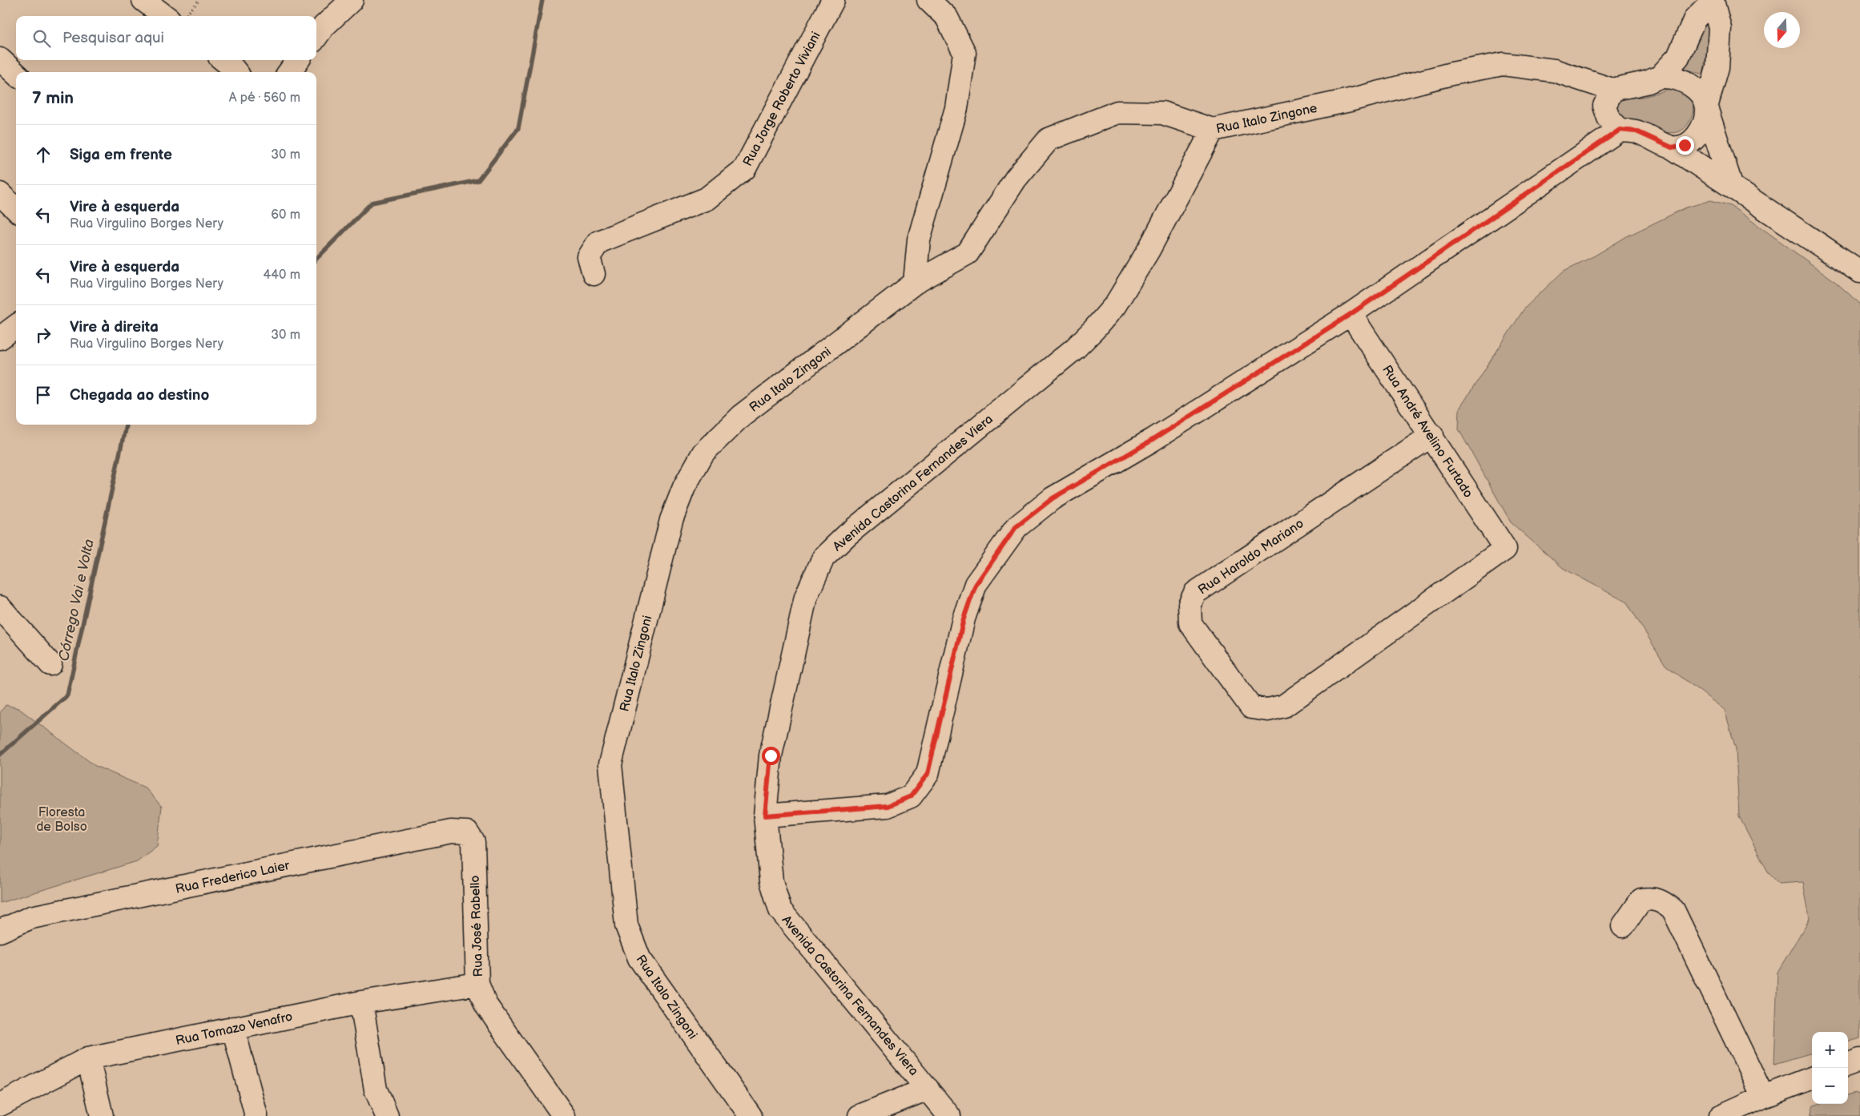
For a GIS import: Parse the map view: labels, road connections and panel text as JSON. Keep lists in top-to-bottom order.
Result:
{
  "streets": {
    "street": [
      "Rua Jorge Roberto Viviani",
      "Rua Italo Zingone",
      "Rua Italo Zingoni",
      "Rua André Avelino Furtado",
      "Avenida Castorina Fernandes Viera",
      "Rua Haroldo Mariano",
      "Rua Frederico Laier",
      "Rua José Rabello",
      "Rua Tomazo Venafro"
    ]
  },
  "crossings": [
    ["Rua Italo Zingone", "Rua Italo Zingoni"],
    ["Rua Italo Zingone", "Avenida Castorina Fernandes Viera"],
    ["Rua André Avelino Furtado", "Rua Haroldo Mariano"],
    ["Rua Frederico Laier", "Rua José Rabello"],
    ["Rua José Rabello", "Rua Tomazo Venafro"]
  ],
  "water": ["Córrego Vai e Volta"],
  "parks": ["Floresta de Bolso"],
  "north": "bottom",
  "page": {
    "search": "Pesquisar aqui",
    "heading": ["7 min", "A pé · 560 m"],
    "list": [
      ["Siga em frente", "30 m"],
      ["Vire à esquerda", "Rua Virgulino Borges Nery", "60 m"],
      ["Vire à esquerda", "Rua Virgulino Borges Nery", "440 m"],
      ["Vire à direita", "Rua Virgulino Borges Nery", "30 m"],
      "Chegada ao destino"
    ],
    "map_buttons": ["+", "−"]
  }
}
